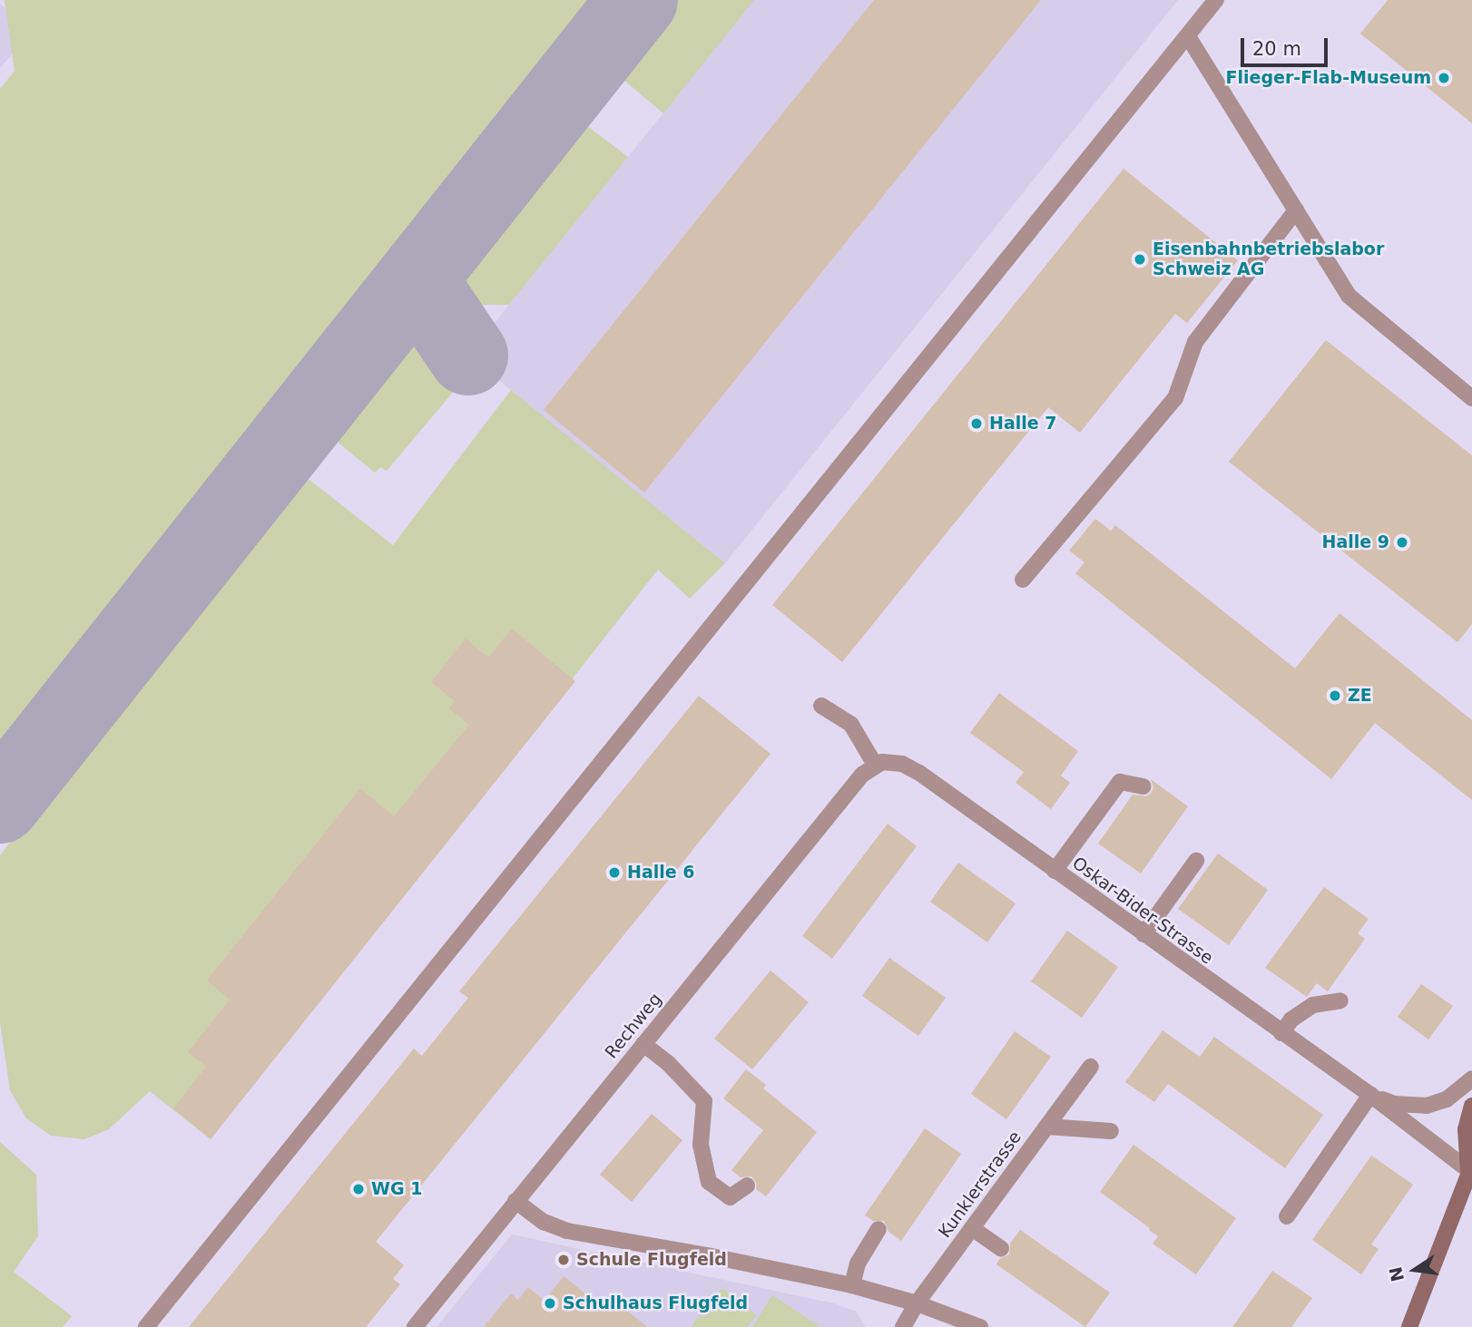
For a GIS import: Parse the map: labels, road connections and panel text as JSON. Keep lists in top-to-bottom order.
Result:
{
  "streets": {
    "street": ["Oskar-Bider-Strasse", "Rechweg", "Kunklerstrasse"]
  },
  "crossings": [
    ["Oskar-Bider-Strasse", "Rechweg"]
  ],
  "places": [
    "Flieger-Flab-Museum",
    "Eisenbahnbetriebslabor Schweiz AG",
    "Halle 7",
    "Halle 9",
    "ZE",
    "Halle 6",
    "WG 1",
    "Schule Flugfeld",
    "Schulhaus Flugfeld"
  ],
  "scale_bar": "20 m",
  "north": "left"
}
